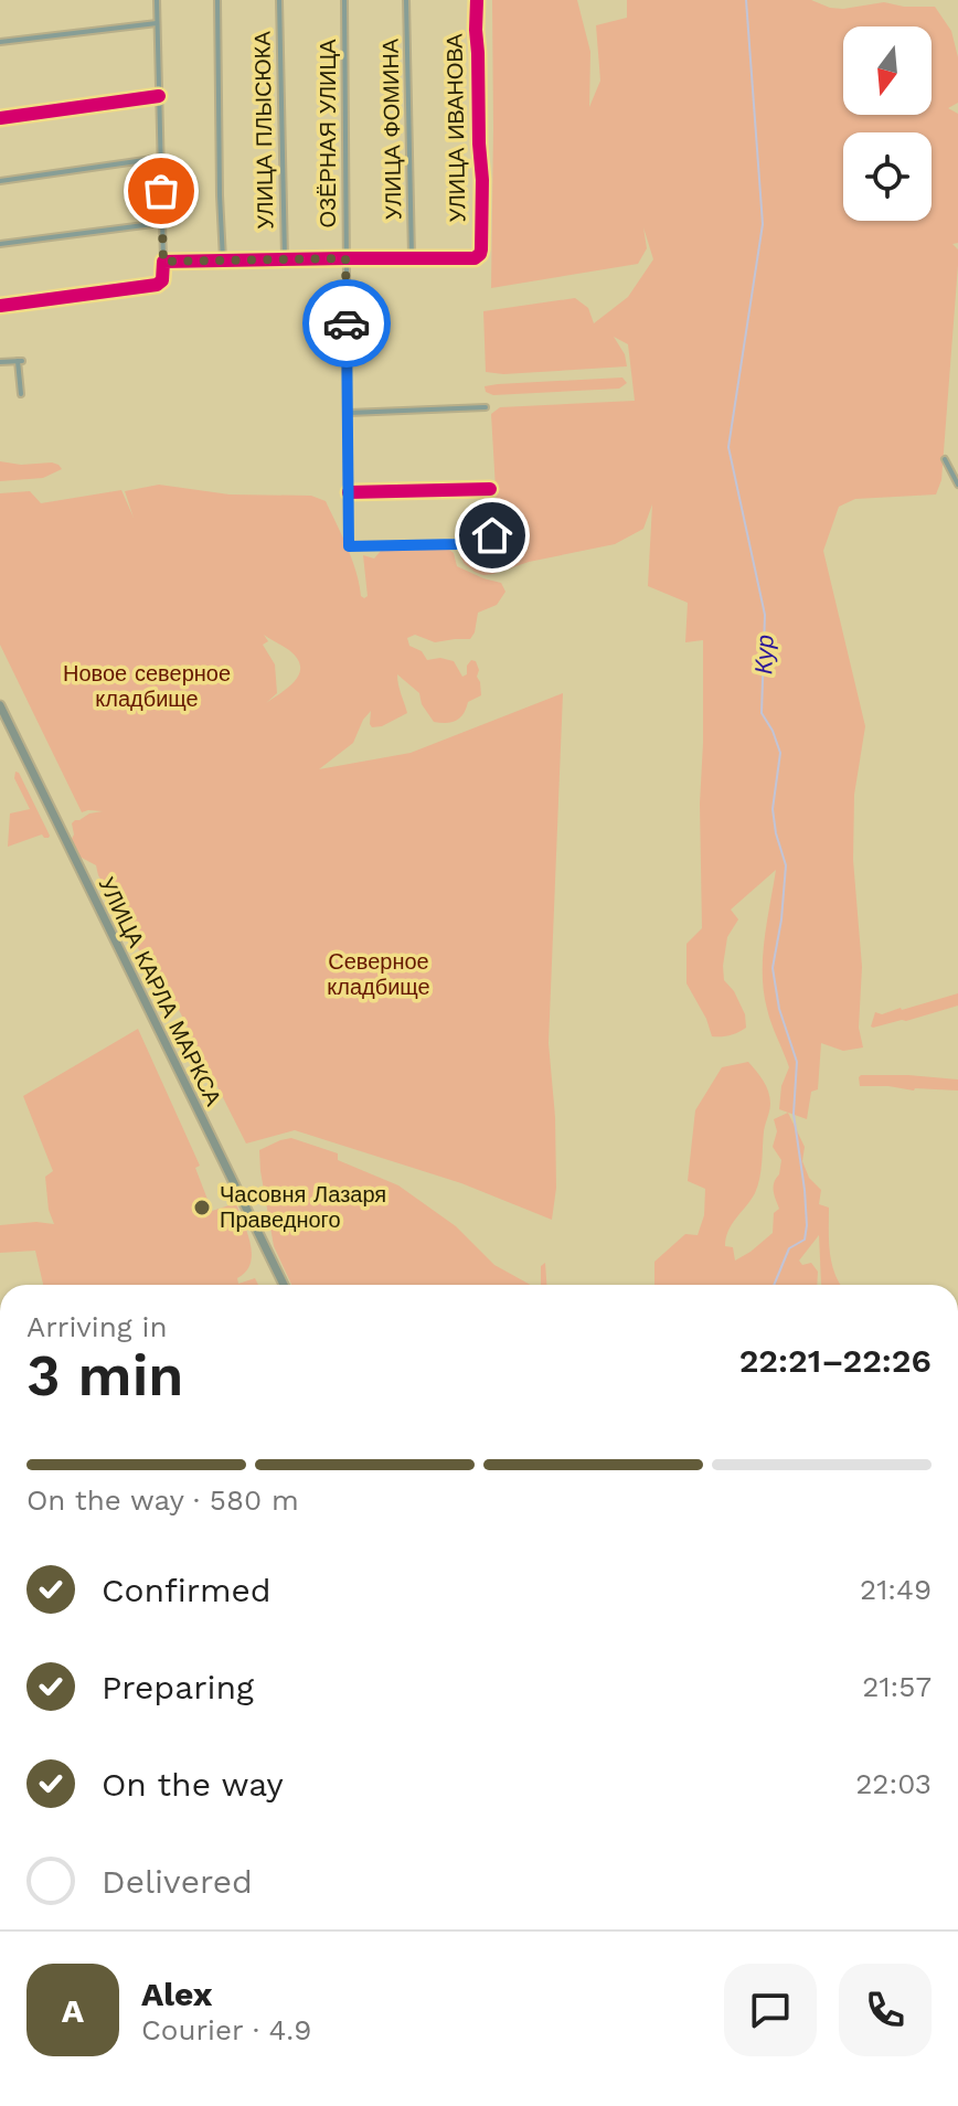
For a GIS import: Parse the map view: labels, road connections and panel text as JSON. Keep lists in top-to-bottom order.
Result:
{
  "streets": {
    "main road": ["УЛИЦА КАРЛА МАРКСА"],
    "street": [
      "УЛИЦА ИВАНОВА",
      "УЛИЦА ФОМИНА",
      "УЛИЦА ПЛЫСЮКА",
      "ОЗЁРНАЯ УЛИЦА"
    ]
  },
  "crossings": [
    ["УЛИЦА ИВАНОВА", "УЛИЦА ФОМИНА"]
  ],
  "water": ["Кур"],
  "parks": ["Новое северное кладбище", "Северное кладбище"],
  "places": ["Часовня Лазаря Праведного"],
  "north": "bottom",
  "page": {
    "heading": ["3 min", "Arriving in", "22:21–22:26"],
    "panel": ["Alex", "Courier · 4.9"],
    "bar": "On the way · 580 m",
    "list": [
      ["Confirmed", "21:49"],
      ["Preparing", "21:57"],
      ["On the way", "22:03"],
      "Delivered"
    ],
    "round": "A"
  }
}
